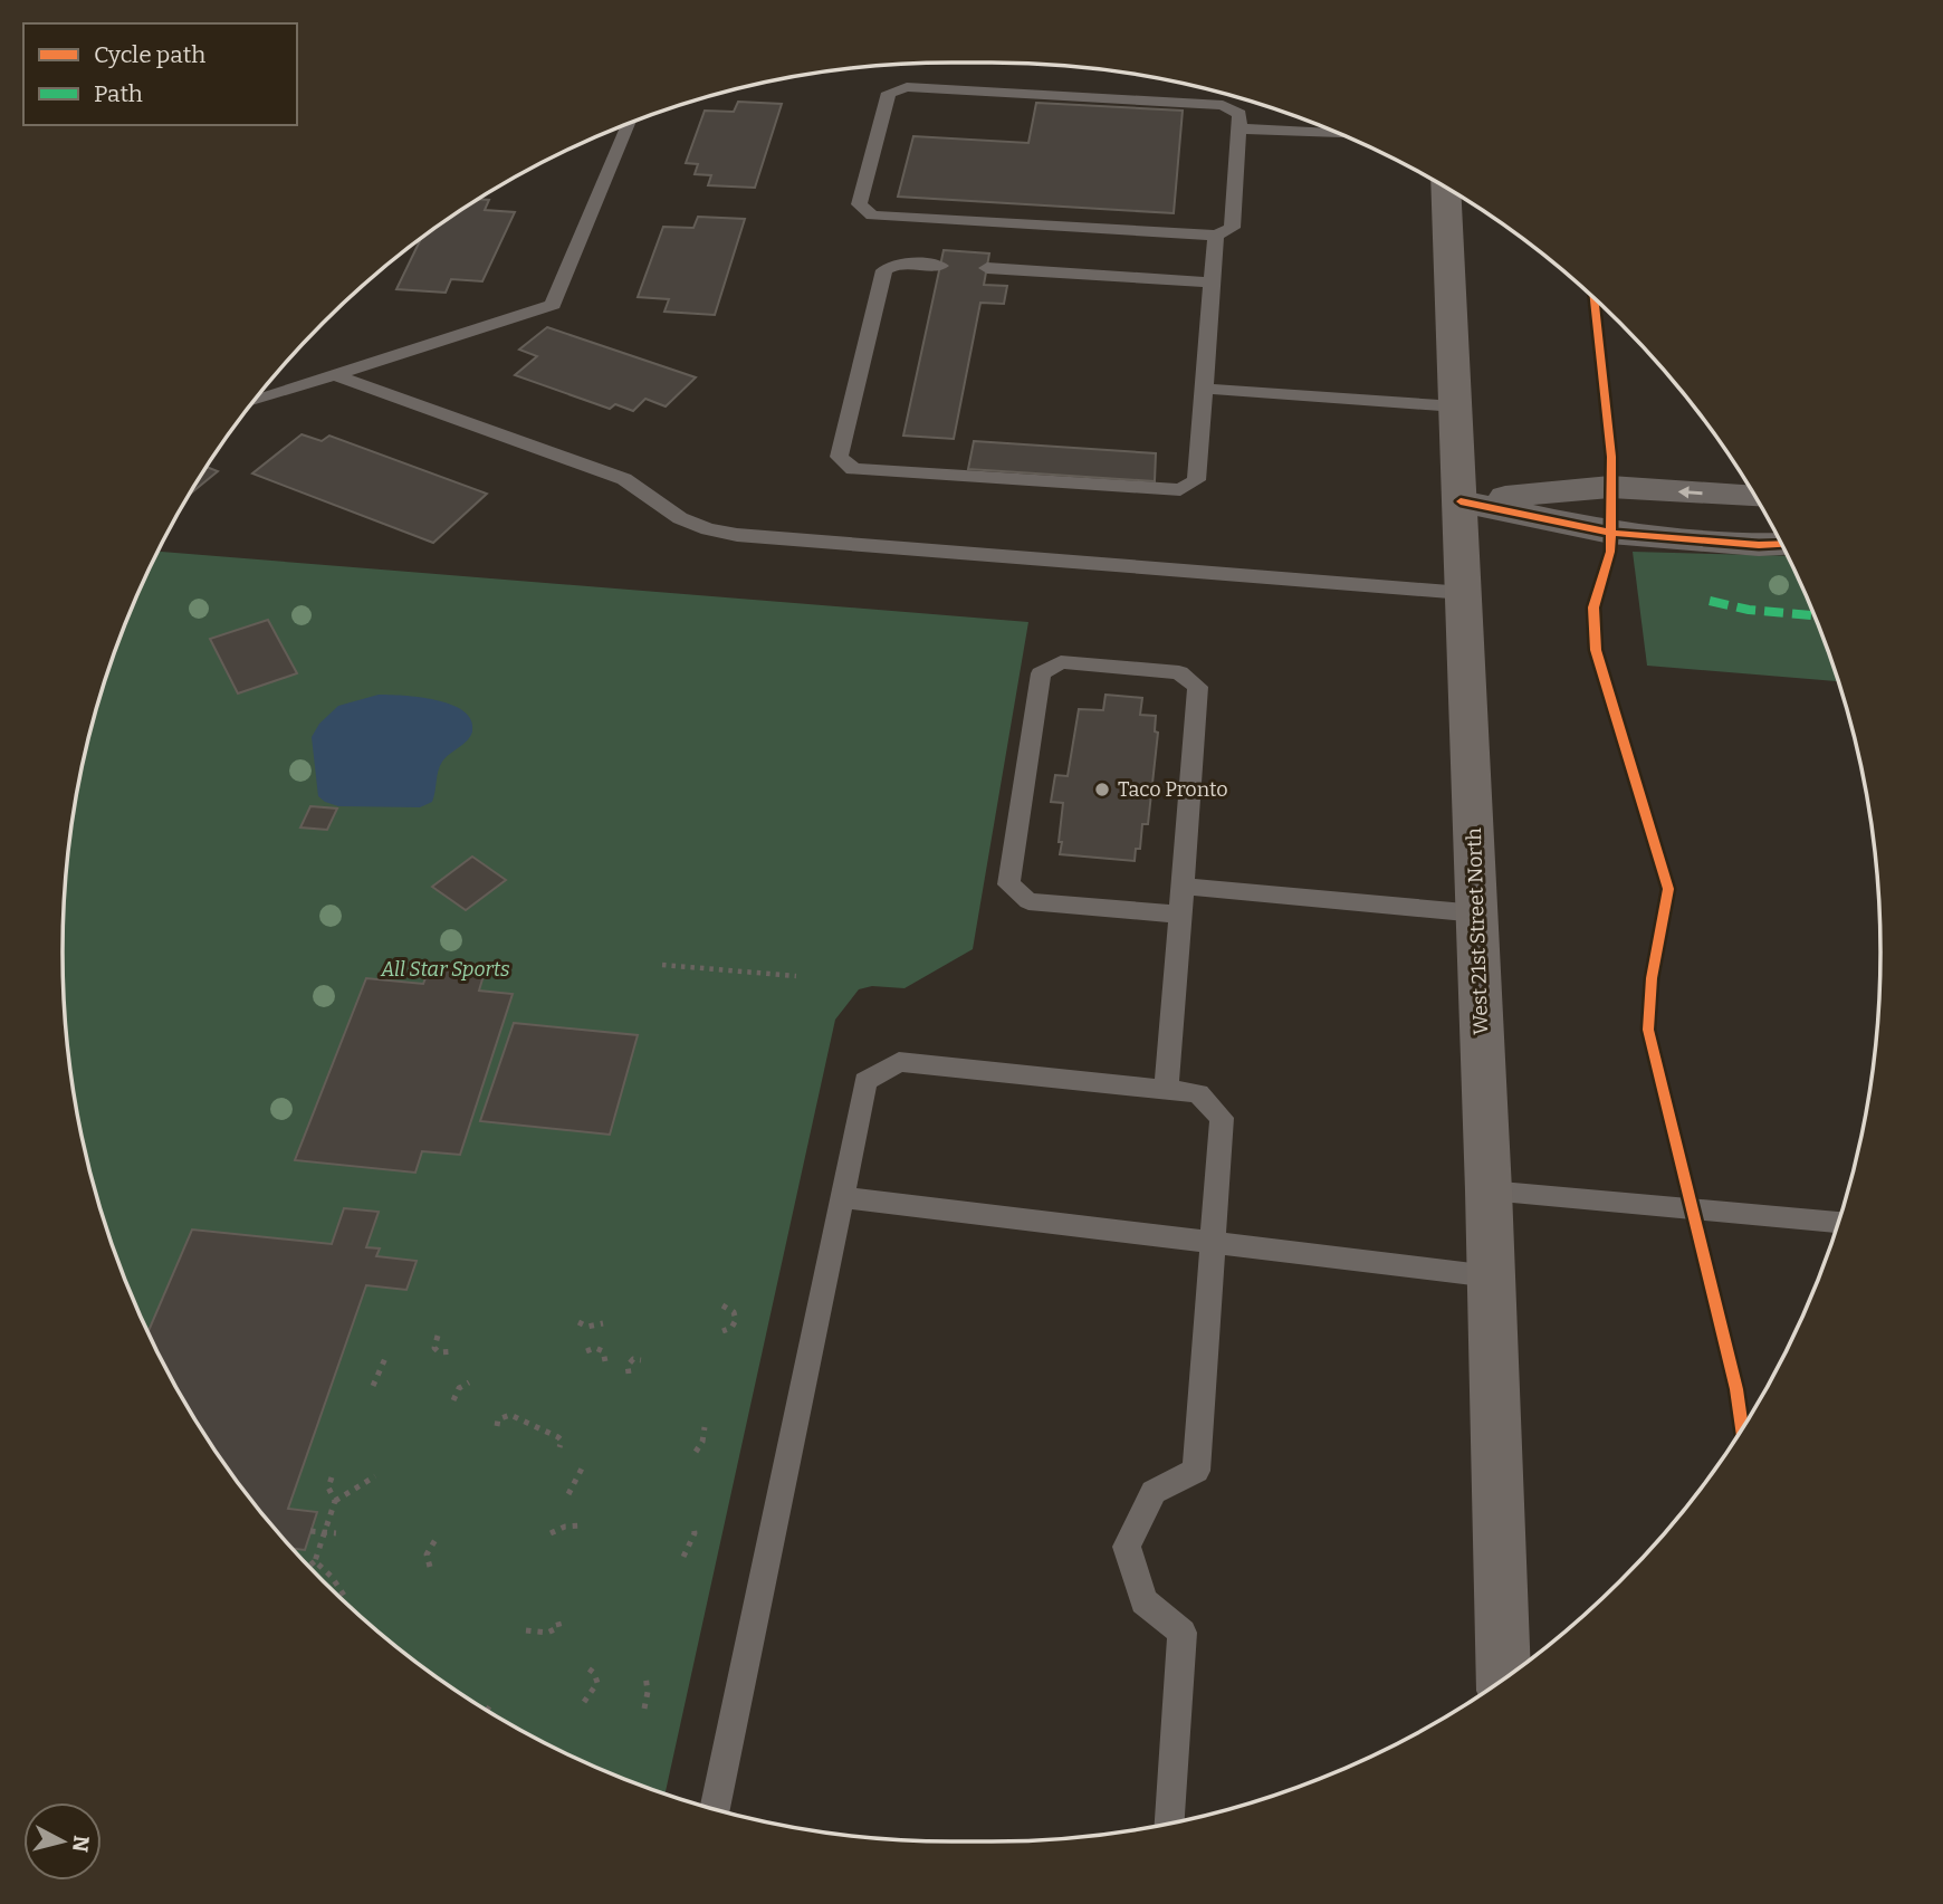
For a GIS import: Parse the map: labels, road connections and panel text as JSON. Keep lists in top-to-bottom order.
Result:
{
  "streets": {
    "main road": ["West 21st Street North"]
  },
  "parks": ["All Star Sports"],
  "places": ["Taco Pronto"],
  "legend": ["Cycle path", "Path"],
  "north": "right"
}
